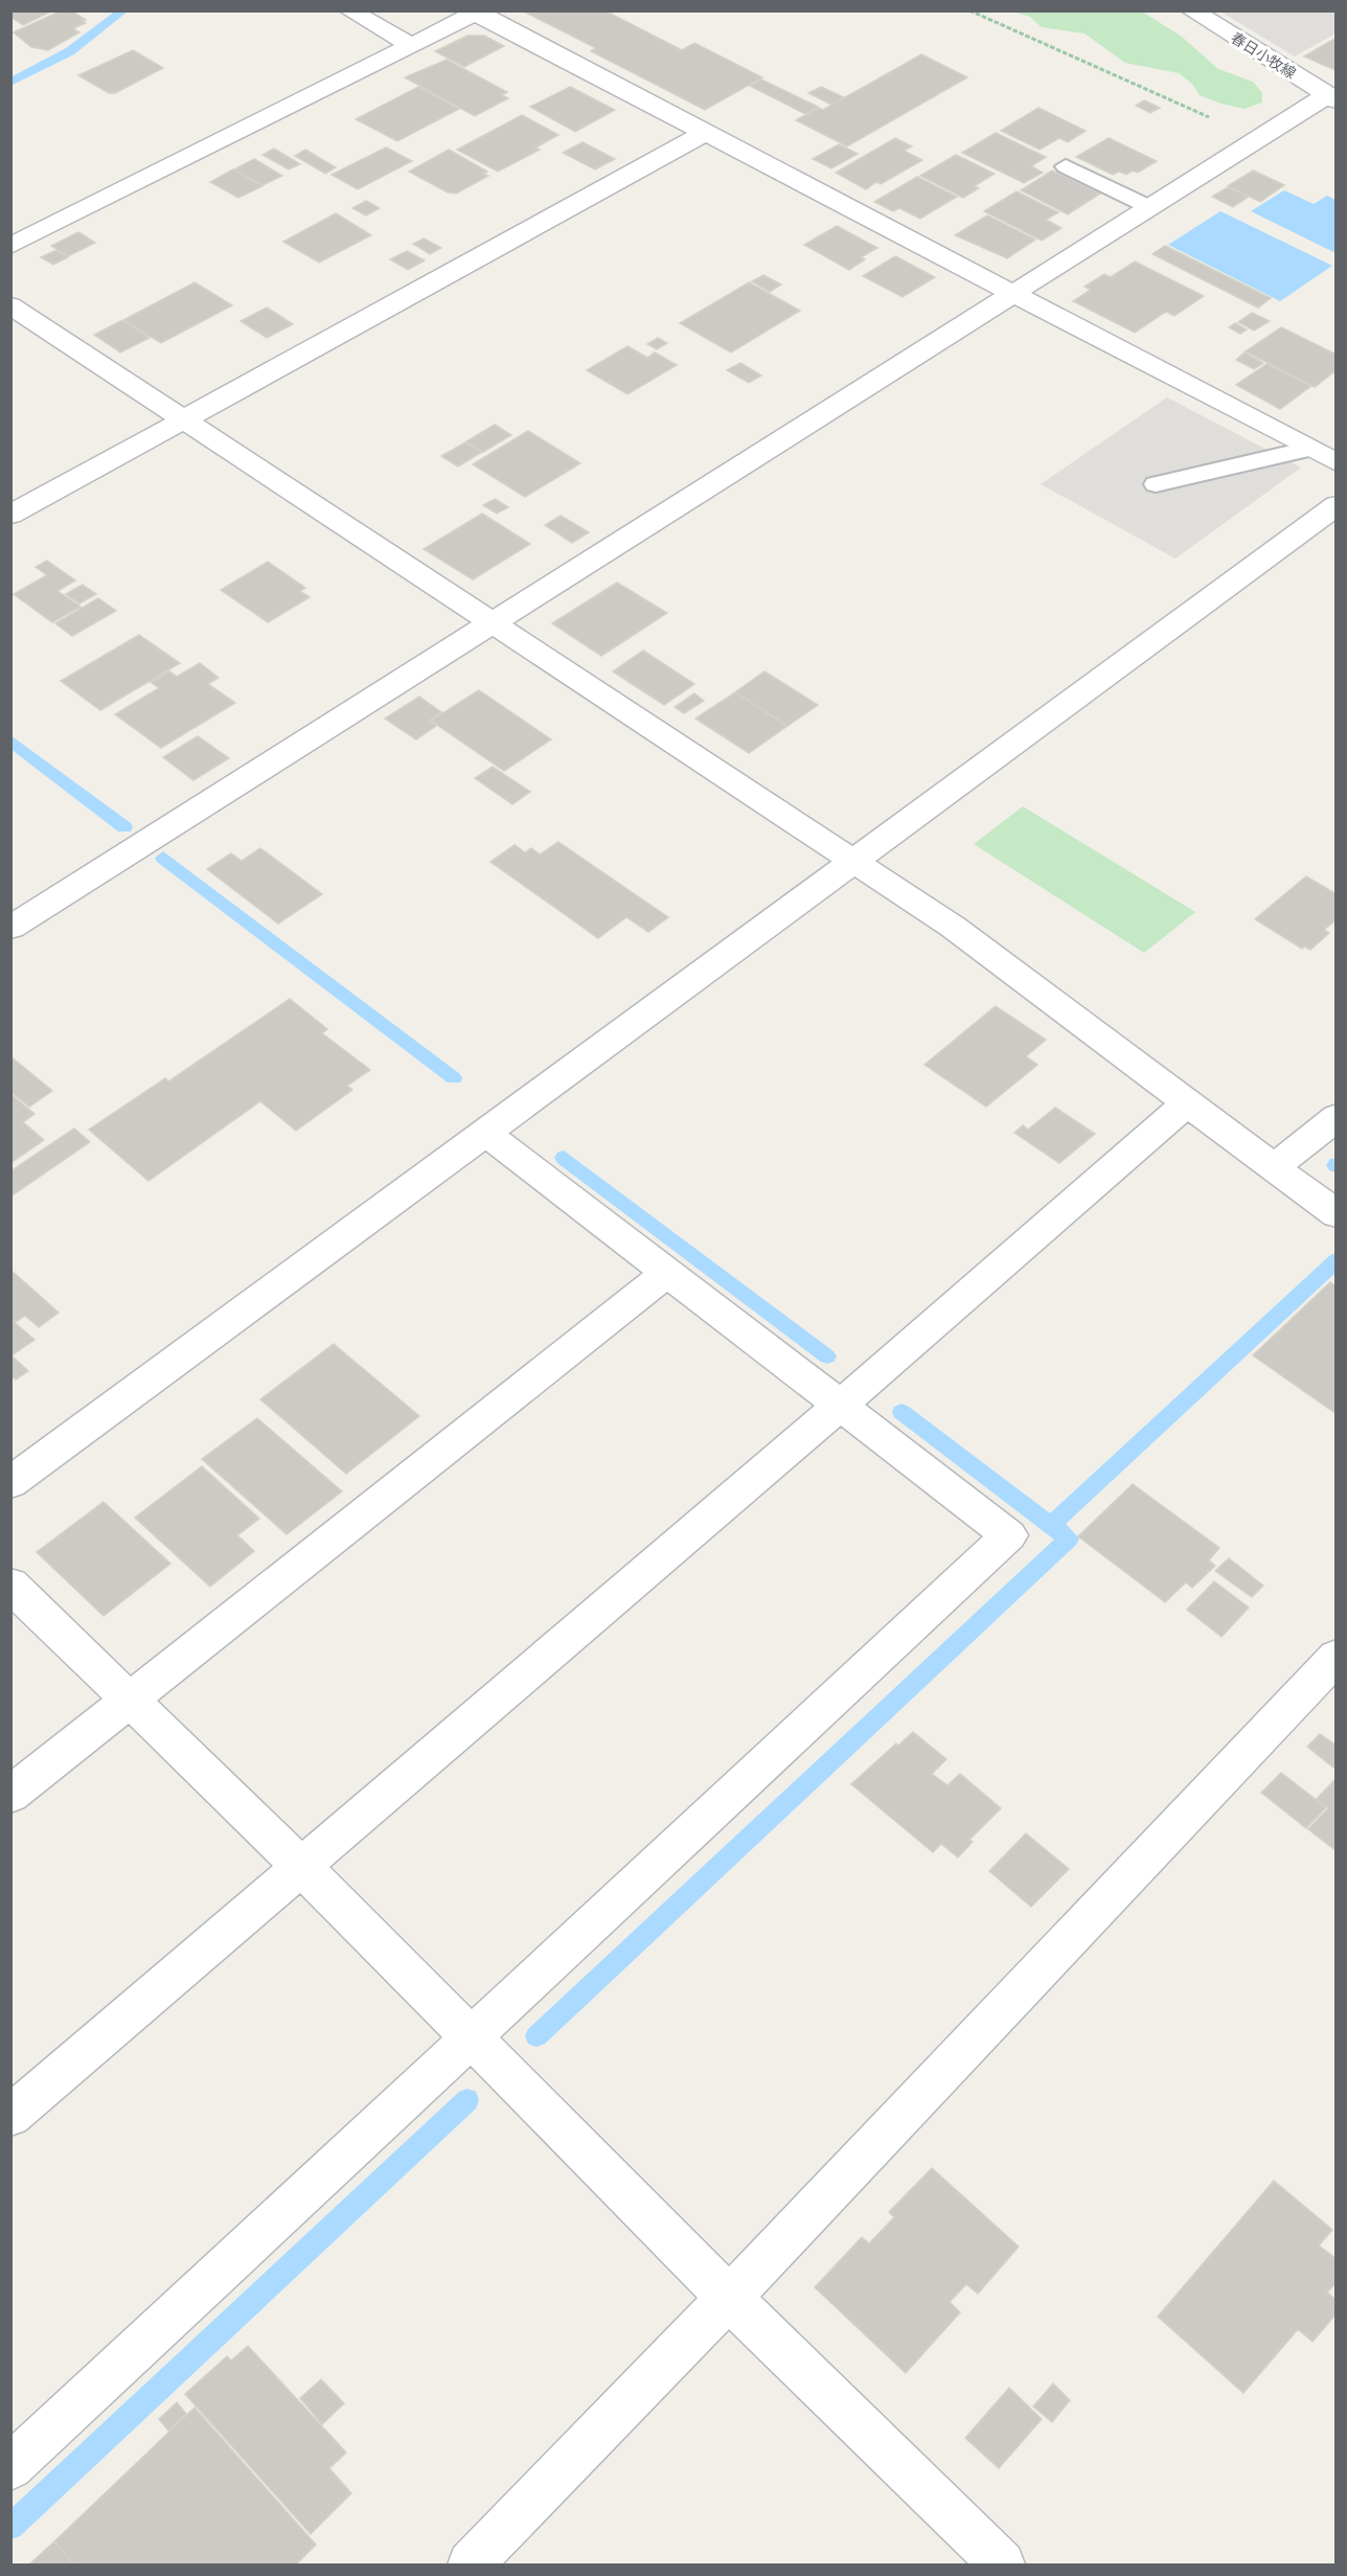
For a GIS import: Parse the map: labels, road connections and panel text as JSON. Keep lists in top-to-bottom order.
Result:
{
  "streets": {
    "street": ["春日小牧線"]
  }
}
